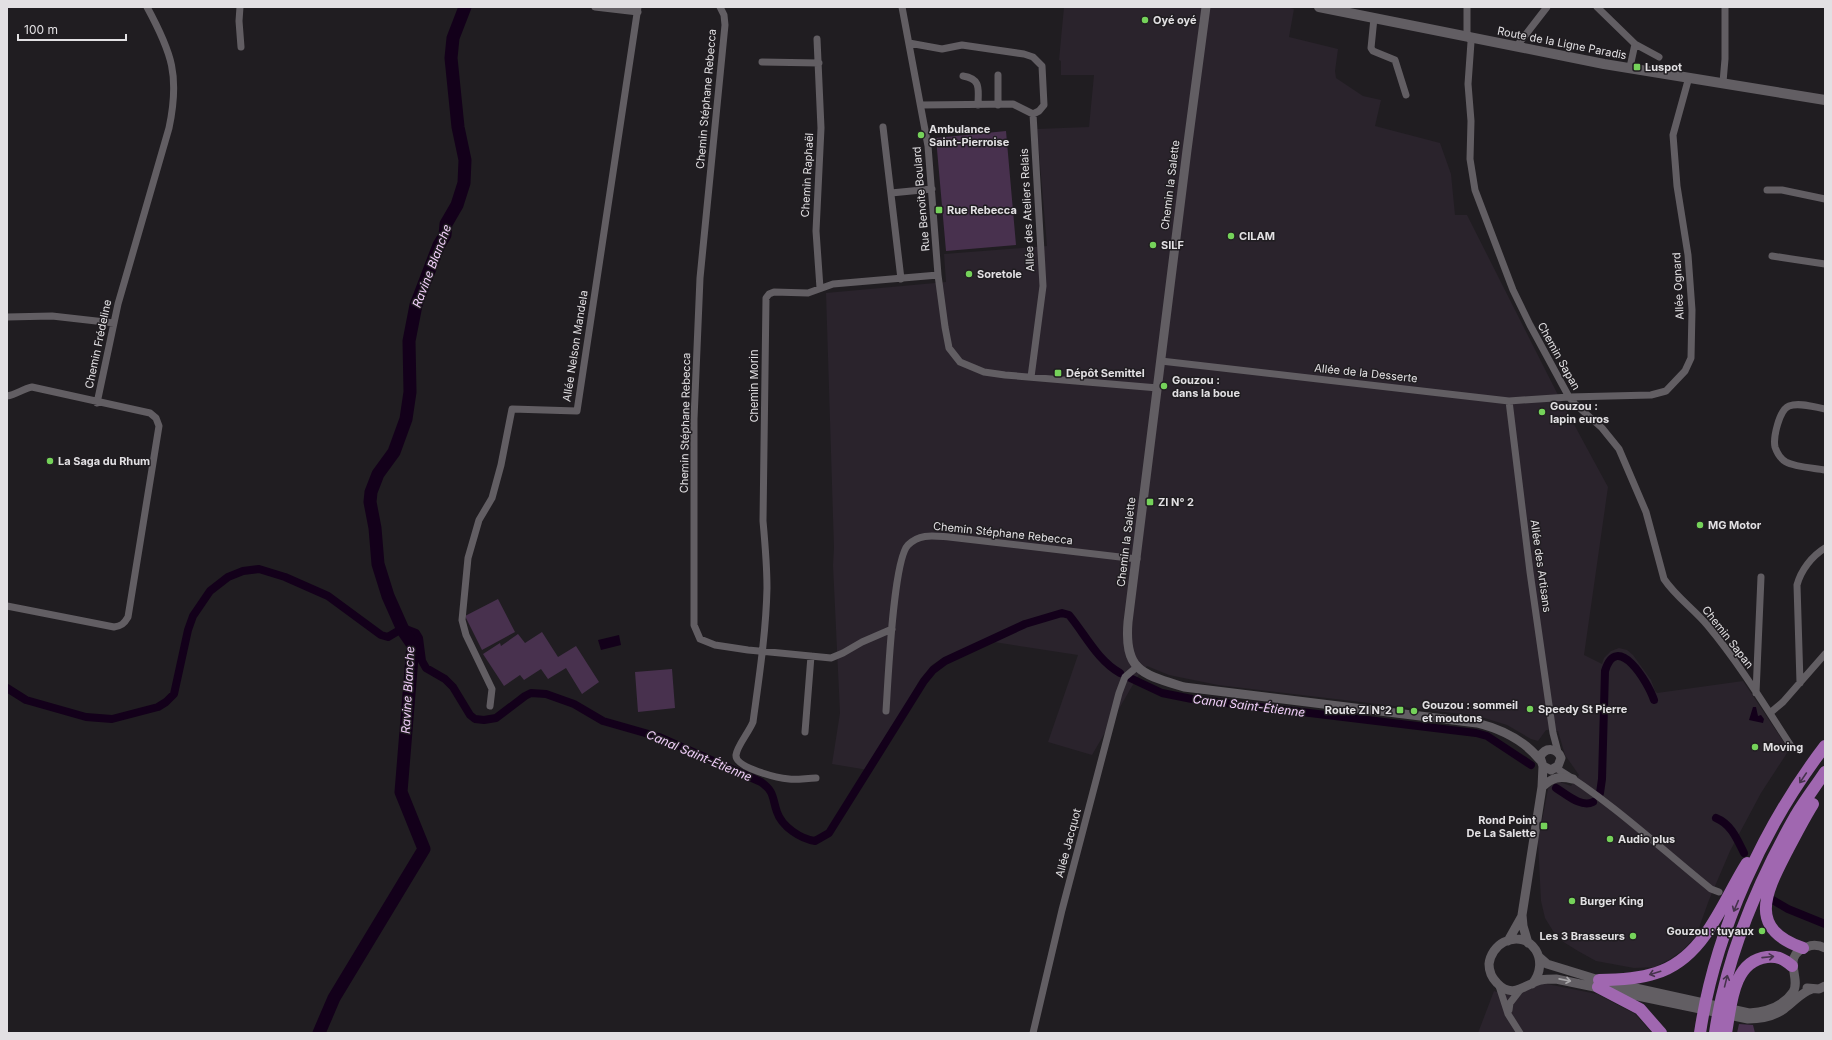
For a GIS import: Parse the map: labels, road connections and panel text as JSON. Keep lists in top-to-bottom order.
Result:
{
  "streets": {
    "main road": ["Route de la Ligne Paradis"],
    "street": [
      "Chemin Stéphane Rebecca",
      "Chemin Raphaël",
      "Chemin la Salette",
      "Rue Benoite Boulard",
      "Allée des Ateliers Relais",
      "Allée Ognard",
      "Chemin Frédeline",
      "Allée Nelson Mandela",
      "Chemin Sapan",
      "Allée de la Desserte",
      "Chemin Morin",
      "Allée des Artisans",
      "Allée Jacquot"
    ]
  },
  "crossings": [
    ["Route de la Ligne Paradis", "Allée Ognard"],
    ["Route de la Ligne Paradis", "Chemin Sapan"],
    ["Chemin Stéphane Rebecca", "Chemin la Salette"],
    ["Chemin Stéphane Rebecca", "Chemin Morin"],
    ["Chemin Raphaël", "Chemin Morin"],
    ["Chemin la Salette", "Allée de la Desserte"],
    ["Chemin la Salette", "Allée des Artisans"],
    ["Chemin la Salette", "Allée Jacquot"],
    ["Rue Benoite Boulard", "Allée des Ateliers Relais"],
    ["Rue Benoite Boulard", "Chemin Morin"],
    ["Allée Ognard", "Chemin Sapan"],
    ["Allée Ognard", "Allée de la Desserte"],
    ["Chemin Sapan", "Allée de la Desserte"],
    ["Allée de la Desserte", "Allée des Artisans"]
  ],
  "water": ["Ravine Blanche", "Canal Saint-Étienne"],
  "places": {
    "other": [
      "Oyé oyé",
      "Ambulance Saint-Pierroise",
      "CILAM",
      "SILF",
      "Soretole",
      "Gouzou : dans la boue",
      "Gouzou : lapin euros",
      "La Saga du Rhum",
      "MG Motor",
      "Speedy St Pierre",
      "Gouzou : sommeil et moutons",
      "Moving",
      "Audio plus",
      "Burger King",
      "Gouzou : tuyaux",
      "Les 3 Brasseurs"
    ],
    "transit": [
      "Luspot",
      "Rue Rebecca",
      "Dépôt Semittel",
      "ZI N° 2",
      "Route ZI N°2",
      "Rond Point De La Salette"
    ]
  },
  "scale_bar": "100 m"
}
